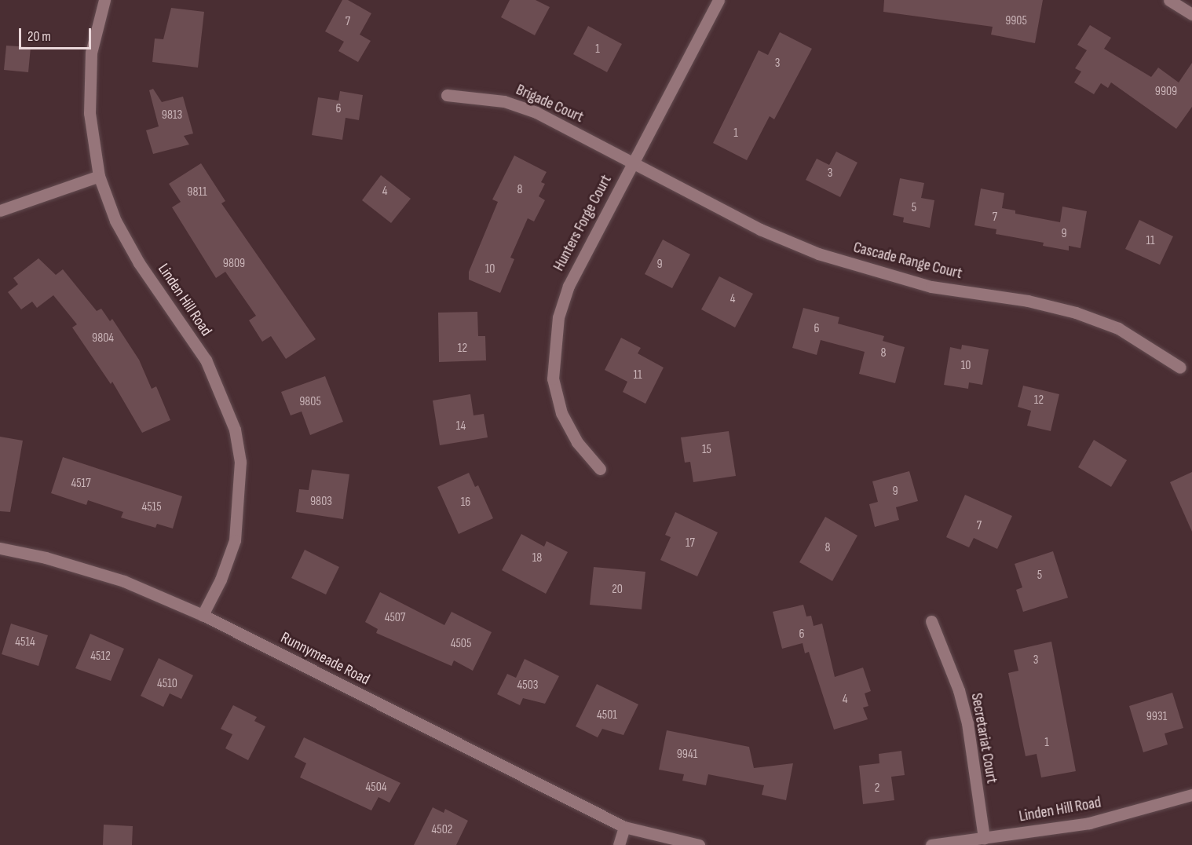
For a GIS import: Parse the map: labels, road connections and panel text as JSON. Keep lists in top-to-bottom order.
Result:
{
  "streets": {
    "street": [
      "Brigade Court",
      "Hunters Forge Court",
      "Cascade Range Court",
      "Linden Hill Road",
      "Runnymeade Road",
      "Secretariat Court"
    ]
  },
  "crossings": [
    ["Brigade Court", "Hunters Forge Court"],
    ["Brigade Court", "Cascade Range Court"],
    ["Hunters Forge Court", "Cascade Range Court"],
    ["Linden Hill Road", "Runnymeade Road"],
    ["Linden Hill Road", "Secretariat Court"]
  ],
  "house_numbers": [
    "9905",
    "7",
    "1",
    "3",
    "9909",
    "6",
    "9813",
    "1",
    "3",
    "8",
    "4",
    "9811",
    "5",
    "7",
    "9",
    "11",
    "9809",
    "9",
    "10",
    "4",
    "6",
    "9804",
    "12",
    "8",
    "10",
    "11",
    "12",
    "9805",
    "14",
    "15",
    "4517",
    "9",
    "9803",
    "16",
    "4515",
    "7",
    "17",
    "8",
    "18",
    "5",
    "20",
    "4507",
    "6",
    "4514",
    "4505",
    "4512",
    "3",
    "4510",
    "4503",
    "4",
    "4501",
    "9931",
    "1",
    "9941",
    "4504",
    "2",
    "4502"
  ],
  "scale_bar": "20 m"
}
